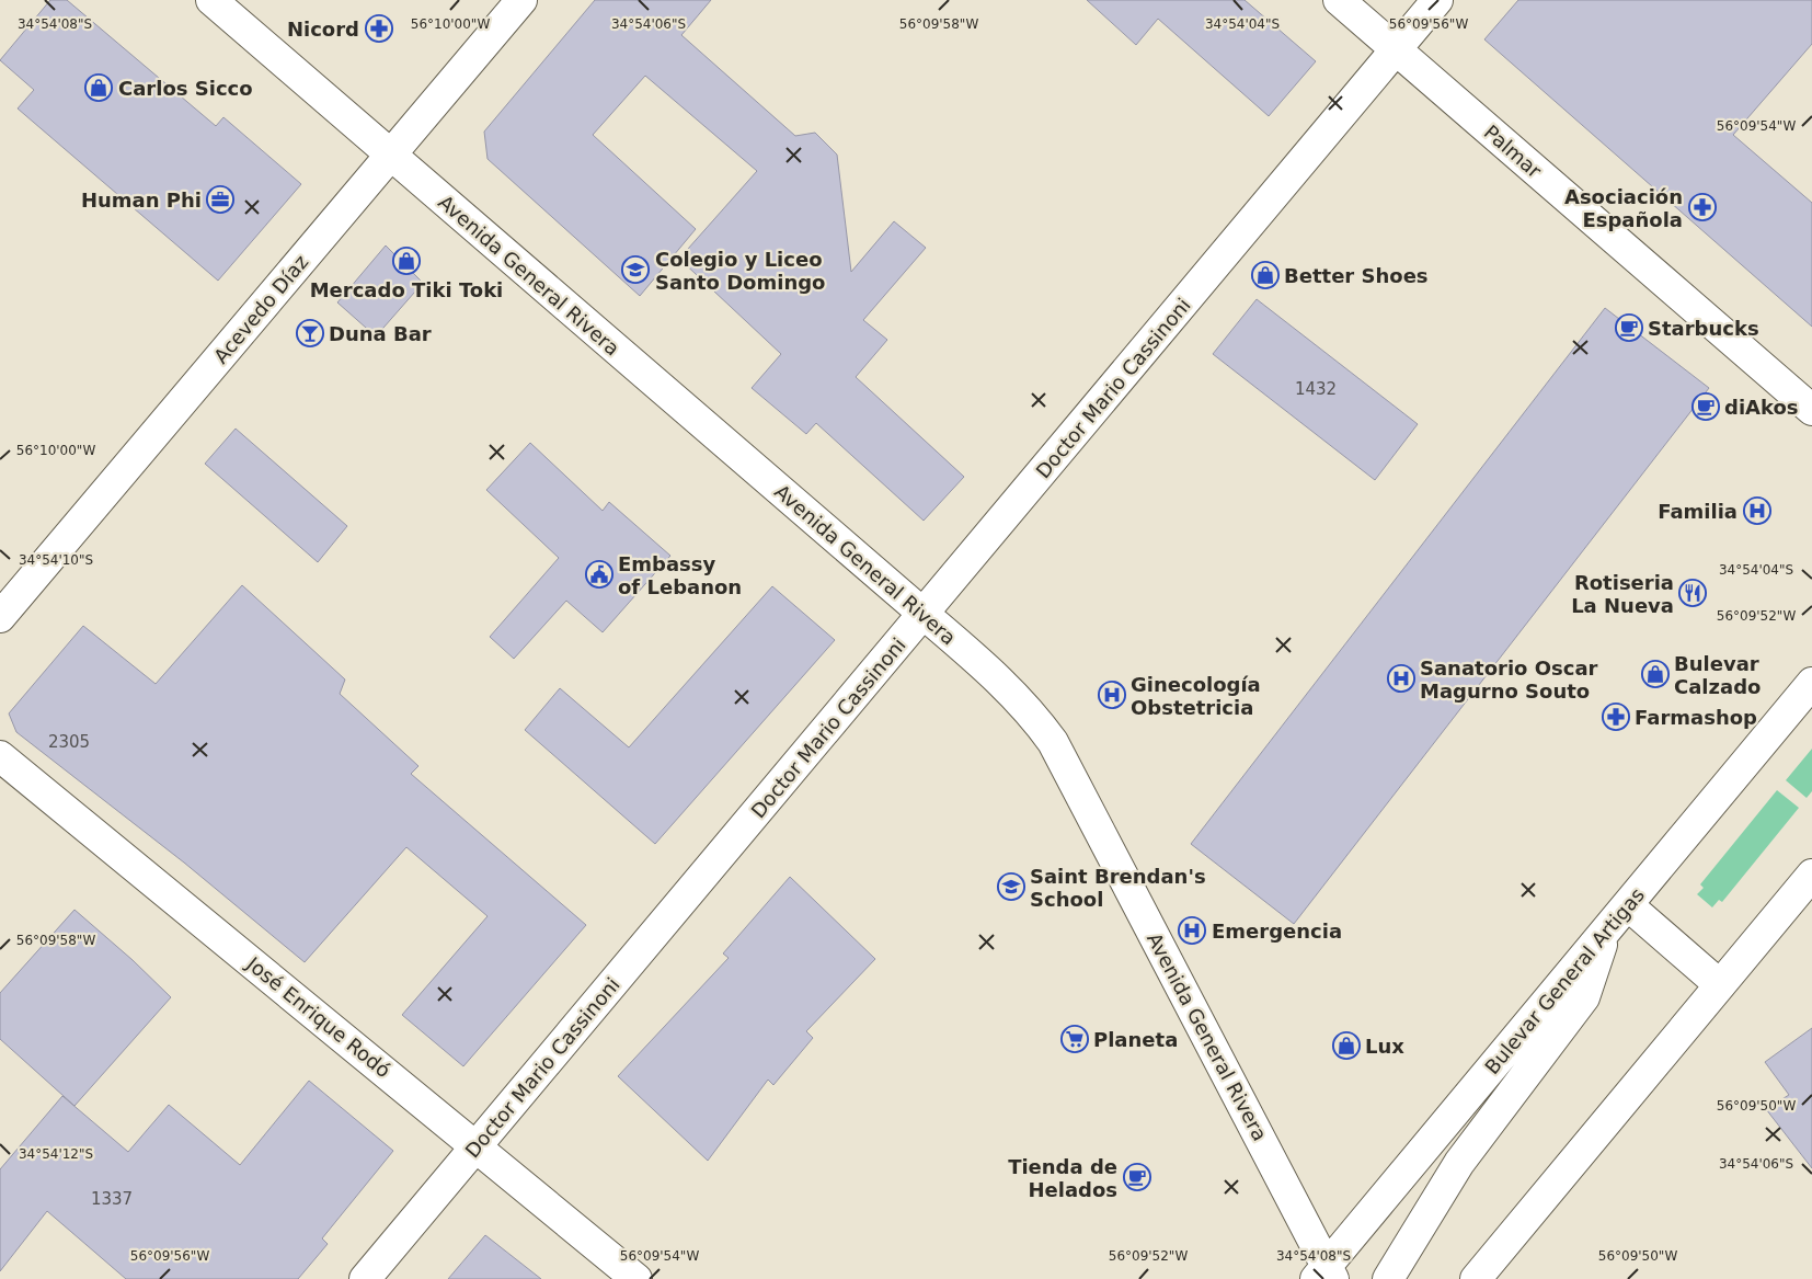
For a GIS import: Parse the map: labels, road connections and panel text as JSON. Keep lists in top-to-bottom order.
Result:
{
  "streets": {
    "street": [
      "Palmar",
      "Avenida General Rivera",
      "Acevedo Díaz",
      "Doctor Mario Cassinoni",
      "Bulevar General Artigas",
      "José Enrique Rodó"
    ]
  },
  "crossings": [
    ["Palmar", "Doctor Mario Cassinoni"],
    ["Avenida General Rivera", "Acevedo Díaz"],
    ["Avenida General Rivera", "Doctor Mario Cassinoni"],
    ["Avenida General Rivera", "Bulevar General Artigas"],
    ["Doctor Mario Cassinoni", "José Enrique Rodó"]
  ],
  "places": {
    "pharmacy": ["Nicord", "Asociación Española", "Farmashop"],
    "shop": [
      "Carlos Sicco",
      "Mercado Tiki Toki",
      "Better Shoes",
      "Bulevar Calzado",
      "Lux"
    ],
    "office": ["Human Phi"],
    "school or university": ["Colegio y Liceo Santo Domingo", "Saint Brendan's School"],
    "cafe": ["Starbucks", "diAkos", "Tienda de Helados"],
    "bar": ["Duna Bar"],
    "hospital": [
      "Familia",
      "Sanatorio Oscar Magurno Souto",
      "Ginecología Obstetricia",
      "Emergencia"
    ],
    "public building": ["Embassy of Lebanon"],
    "restaurant": ["Rotiseria La Nueva"],
    "supermarket": ["Planeta"]
  },
  "house_numbers": ["1432", "2305", "1337"],
  "coordinates": [
    "34°54'08\"S",
    "56°10'00\"W",
    "34°54'06\"S",
    "56°09'58\"W",
    "34°54'04\"S",
    "56°09'56\"W",
    "56°09'54\"W",
    "34°54'10\"S",
    "56°09'52\"W",
    "56°09'50\"W",
    "34°54'12\"S"
  ]
}
